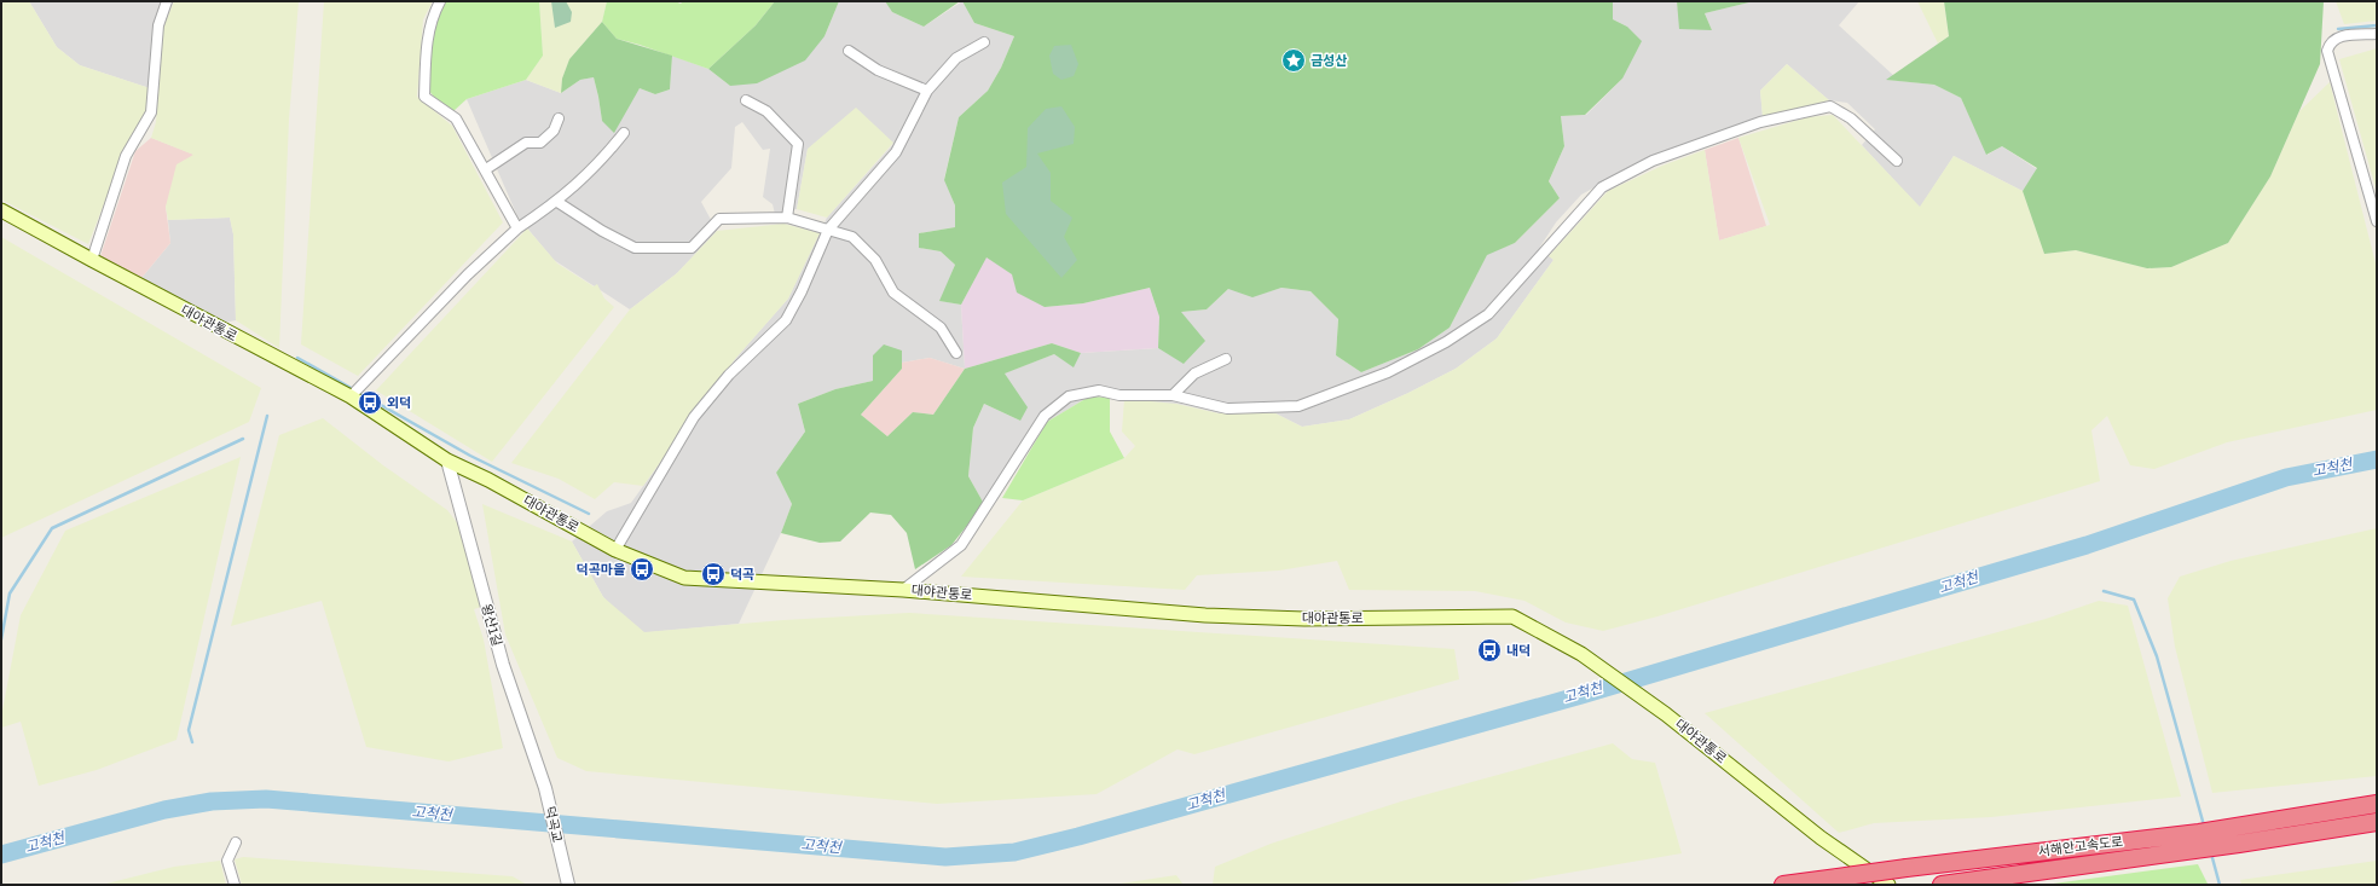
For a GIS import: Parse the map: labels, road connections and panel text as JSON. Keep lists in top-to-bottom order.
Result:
{
  "streets": {
    "highway": ["서해안고속도로"],
    "main road": ["대야관통로"],
    "street": ["왕산1길", "덕곡교"]
  },
  "crossings": [
    ["대야관통로", "왕산1길"],
    ["왕산1길", "덕곡교"]
  ],
  "water": ["고척천"],
  "places": {
    "place": ["금성산"],
    "bus stop": [
      "외덕",
      "덕곡마을",
      "덕곡",
      "내덕"
    ]
  }
}
